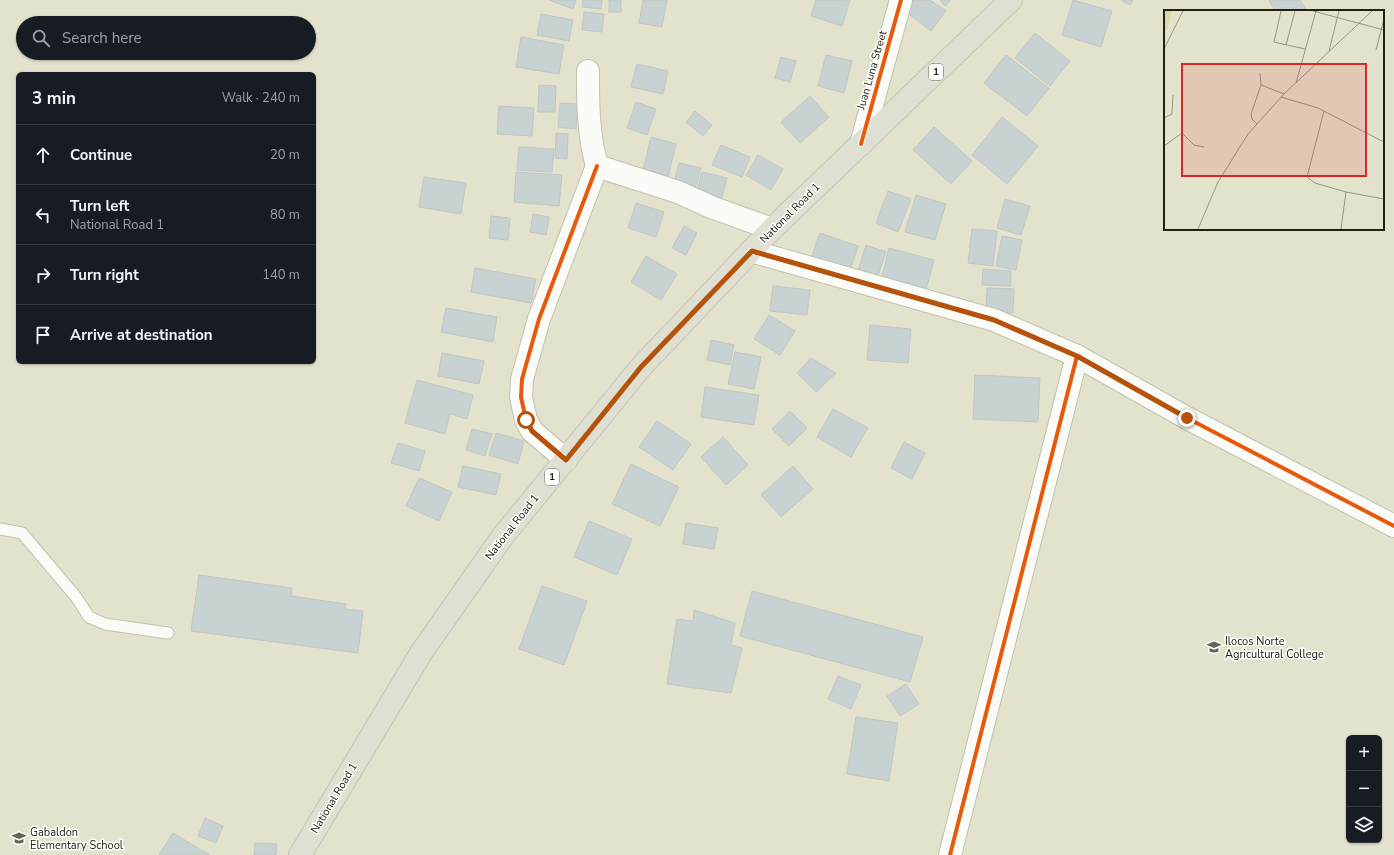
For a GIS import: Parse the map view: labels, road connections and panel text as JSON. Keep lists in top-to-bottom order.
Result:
{
  "streets": {
    "main road": ["1", "National Road 1"],
    "street": ["Juan Luna Street"]
  },
  "crossings": [
    ["Juan Luna Street", "National Road 1"]
  ],
  "places": {
    "school or university": ["Ilocos Norte Agricultural College", "Gabaldon Elementary School"]
  },
  "page": {
    "search": "Search here",
    "heading": ["3 min", "Walk · 240 m"],
    "list": [
      ["Continue", "20 m"],
      ["Turn left", "National Road 1", "80 m"],
      ["Turn right", "140 m"],
      "Arrive at destination"
    ],
    "map_buttons": ["+", "−"]
  }
}
